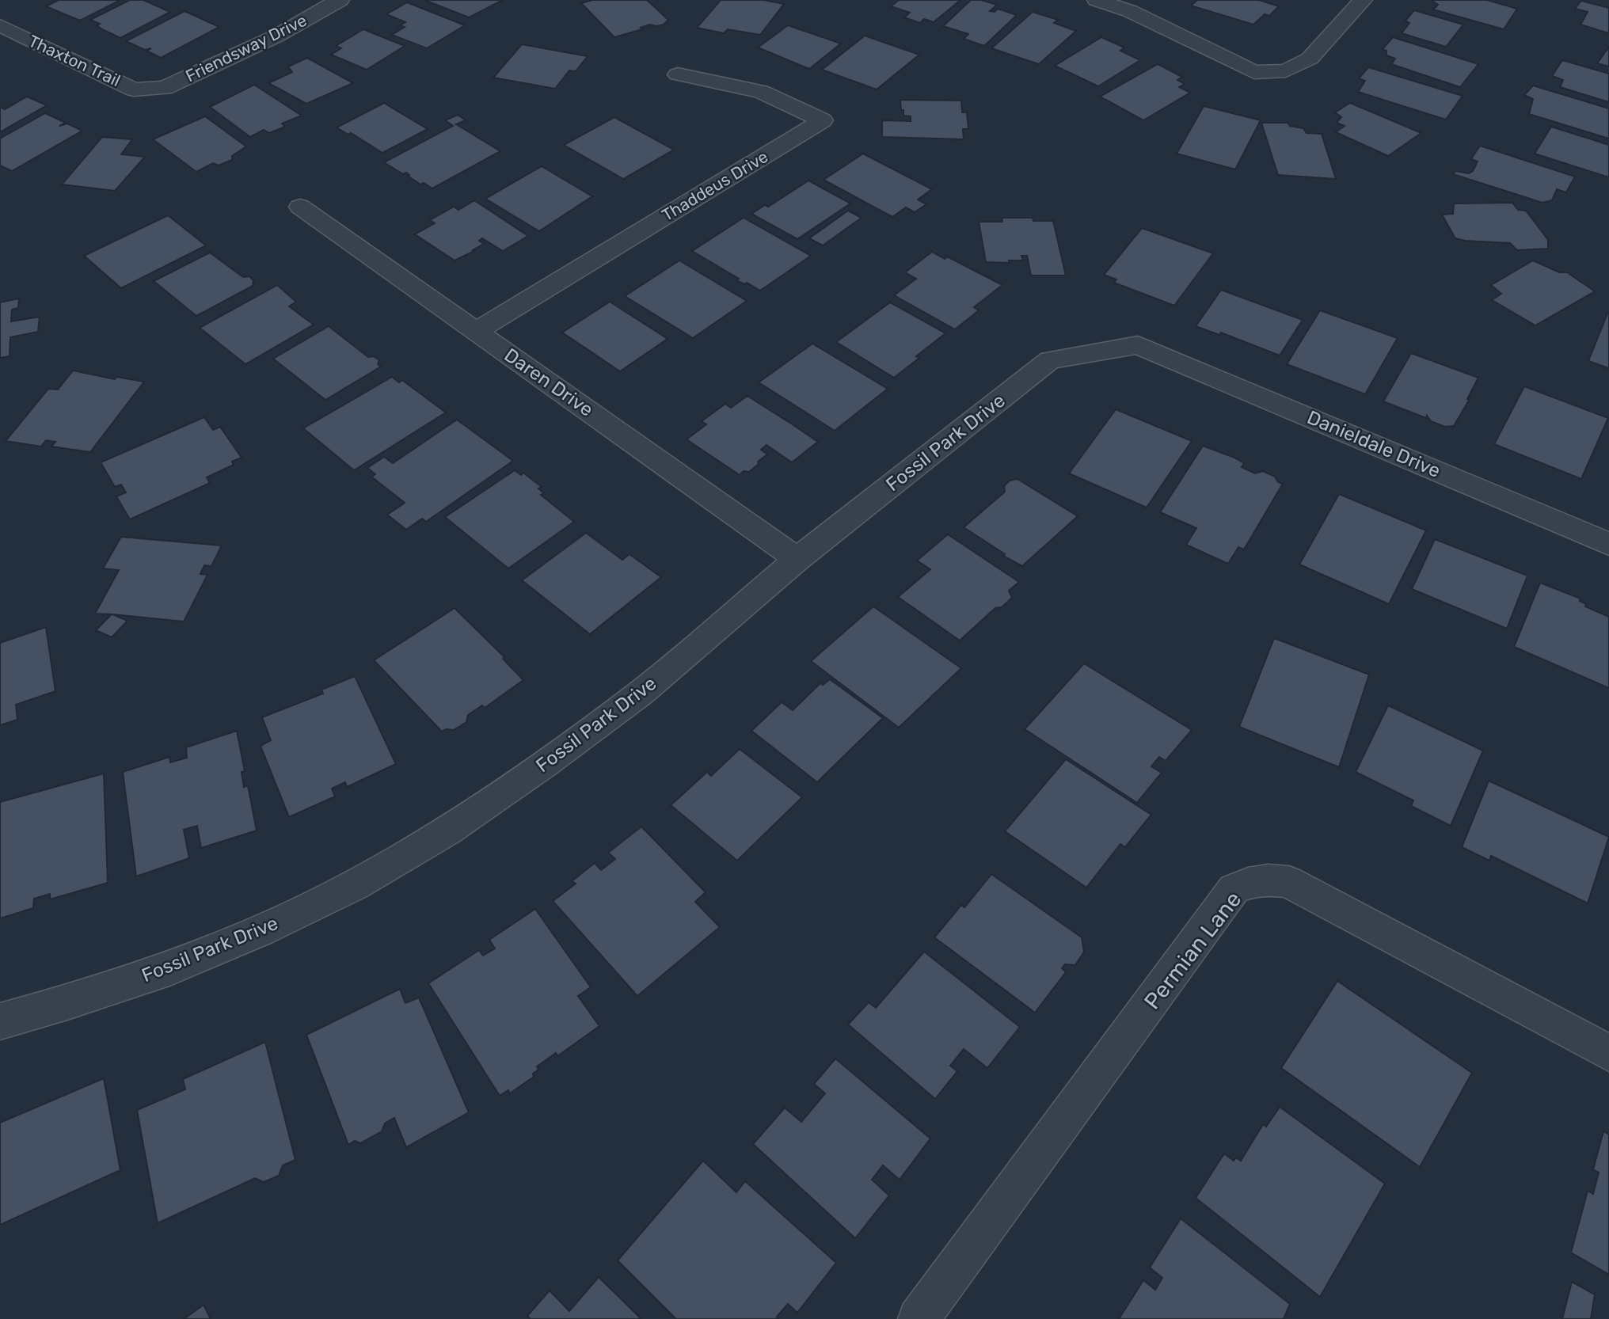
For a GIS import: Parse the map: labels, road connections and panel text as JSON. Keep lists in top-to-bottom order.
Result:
{
  "streets": {
    "street": [
      "Friendsway Drive",
      "Thaxton Trail",
      "Thaddeus Drive",
      "Daren Drive",
      "Fossil Park Drive",
      "Danieldale Drive",
      "Permian Lane"
    ]
  },
  "crossings": [
    ["Friendsway Drive", "Thaxton Trail"],
    ["Thaddeus Drive", "Daren Drive"],
    ["Daren Drive", "Fossil Park Drive"],
    ["Fossil Park Drive", "Danieldale Drive"]
  ]
}
